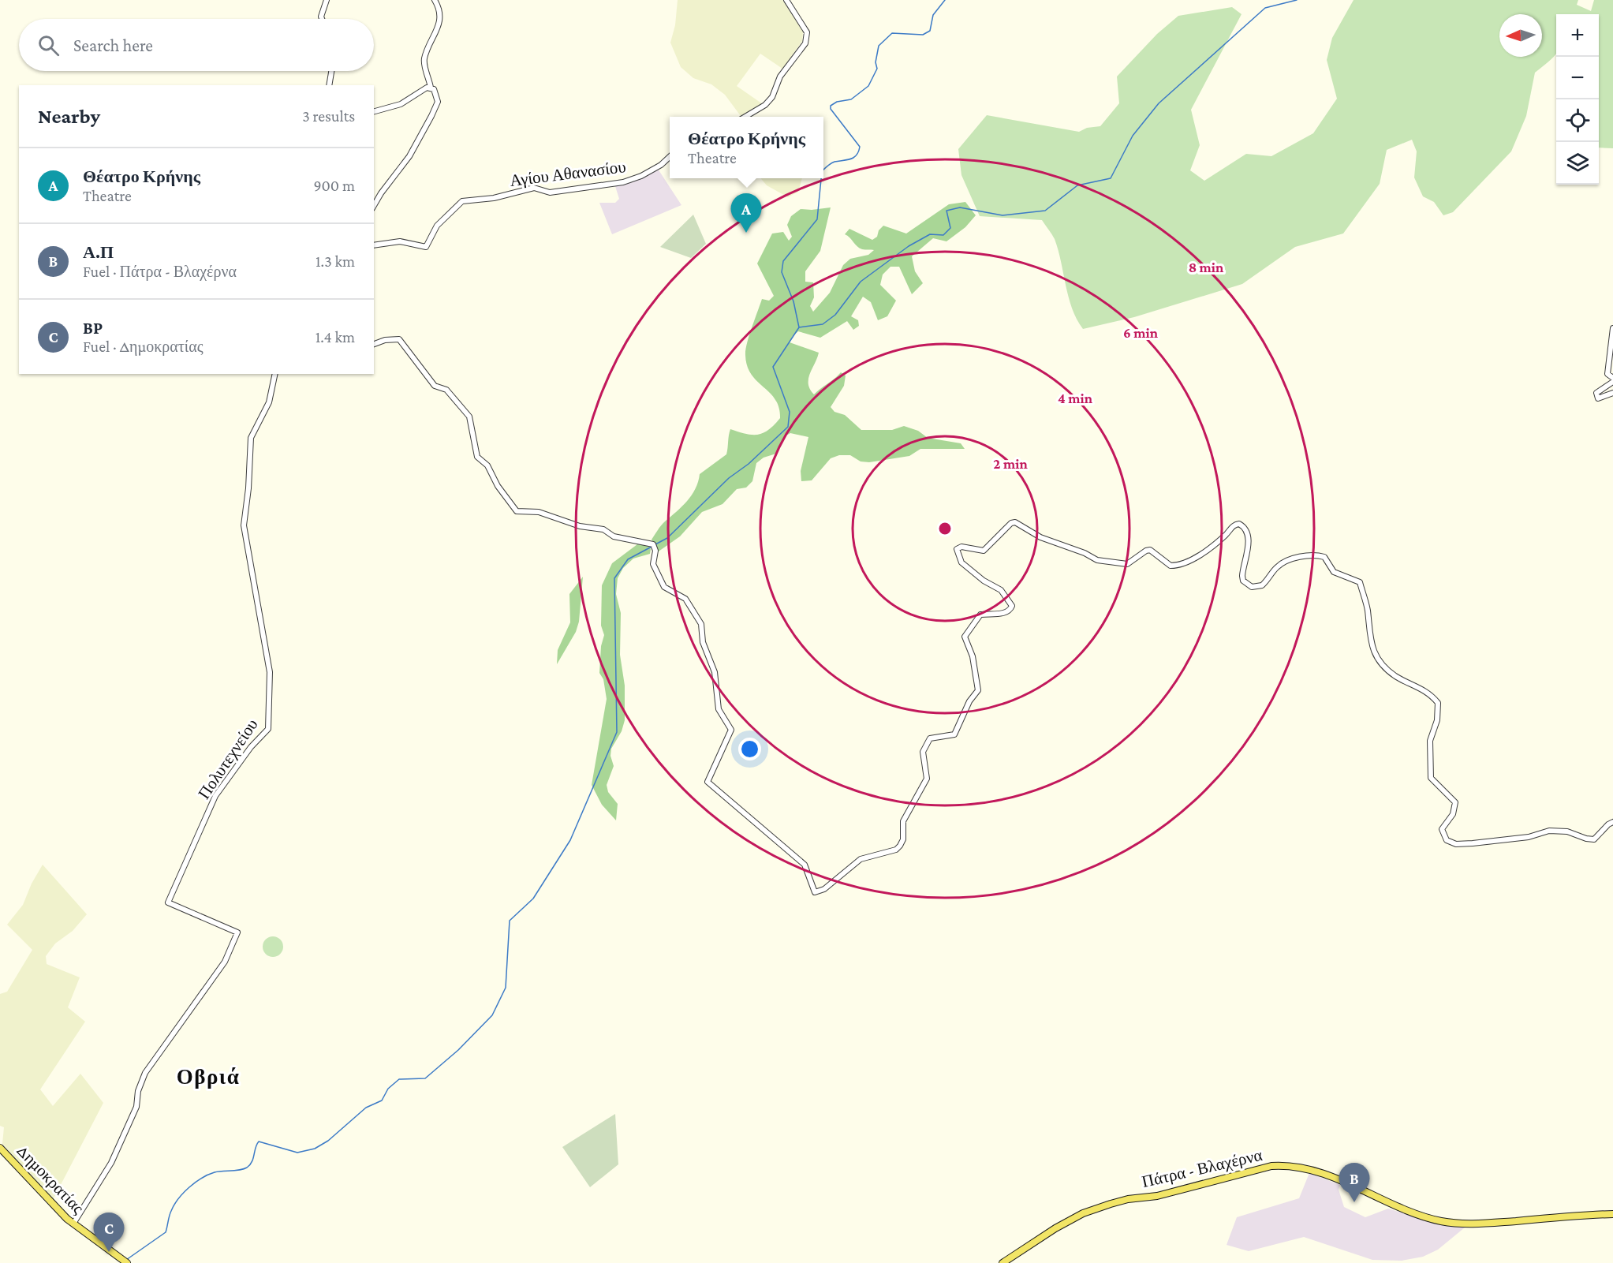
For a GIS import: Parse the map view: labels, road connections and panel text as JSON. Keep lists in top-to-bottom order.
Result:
{
  "streets": {
    "main road": ["Πάτρα - Βλαχέρνα", "Δημοκρατίας"],
    "street": ["Αγίου Αθανασίου", "Πολυτεχνείου"]
  },
  "crossings": [
    ["Πολυτεχνείου", "Δημοκρατίας"]
  ],
  "districts": ["Οβριά"],
  "north": "left",
  "page": {
    "map_buttons": ["+", "−"],
    "search": "Search here",
    "heading": ["Nearby", "3 results"],
    "popup": ["Θέατρο Κρήνης", "Theatre"],
    "list": [
      {
        "mark": "A",
        "name": "Θέατρο Κρήνης",
        "note": "Theatre",
        "value": "900 m"
      },
      {
        "mark": "B",
        "name": "Α.Π",
        "note": "Fuel · Πάτρα - Βλαχέρνα",
        "value": "1.3 km"
      },
      {
        "mark": "C",
        "name": "BP",
        "note": "Fuel · Δημοκρατίας",
        "value": "1.4 km"
      }
    ],
    "pins": ["A", "B", "C"]
  },
  "rings": [
    "8 min",
    "6 min",
    "4 min",
    "2 min"
  ]
}
